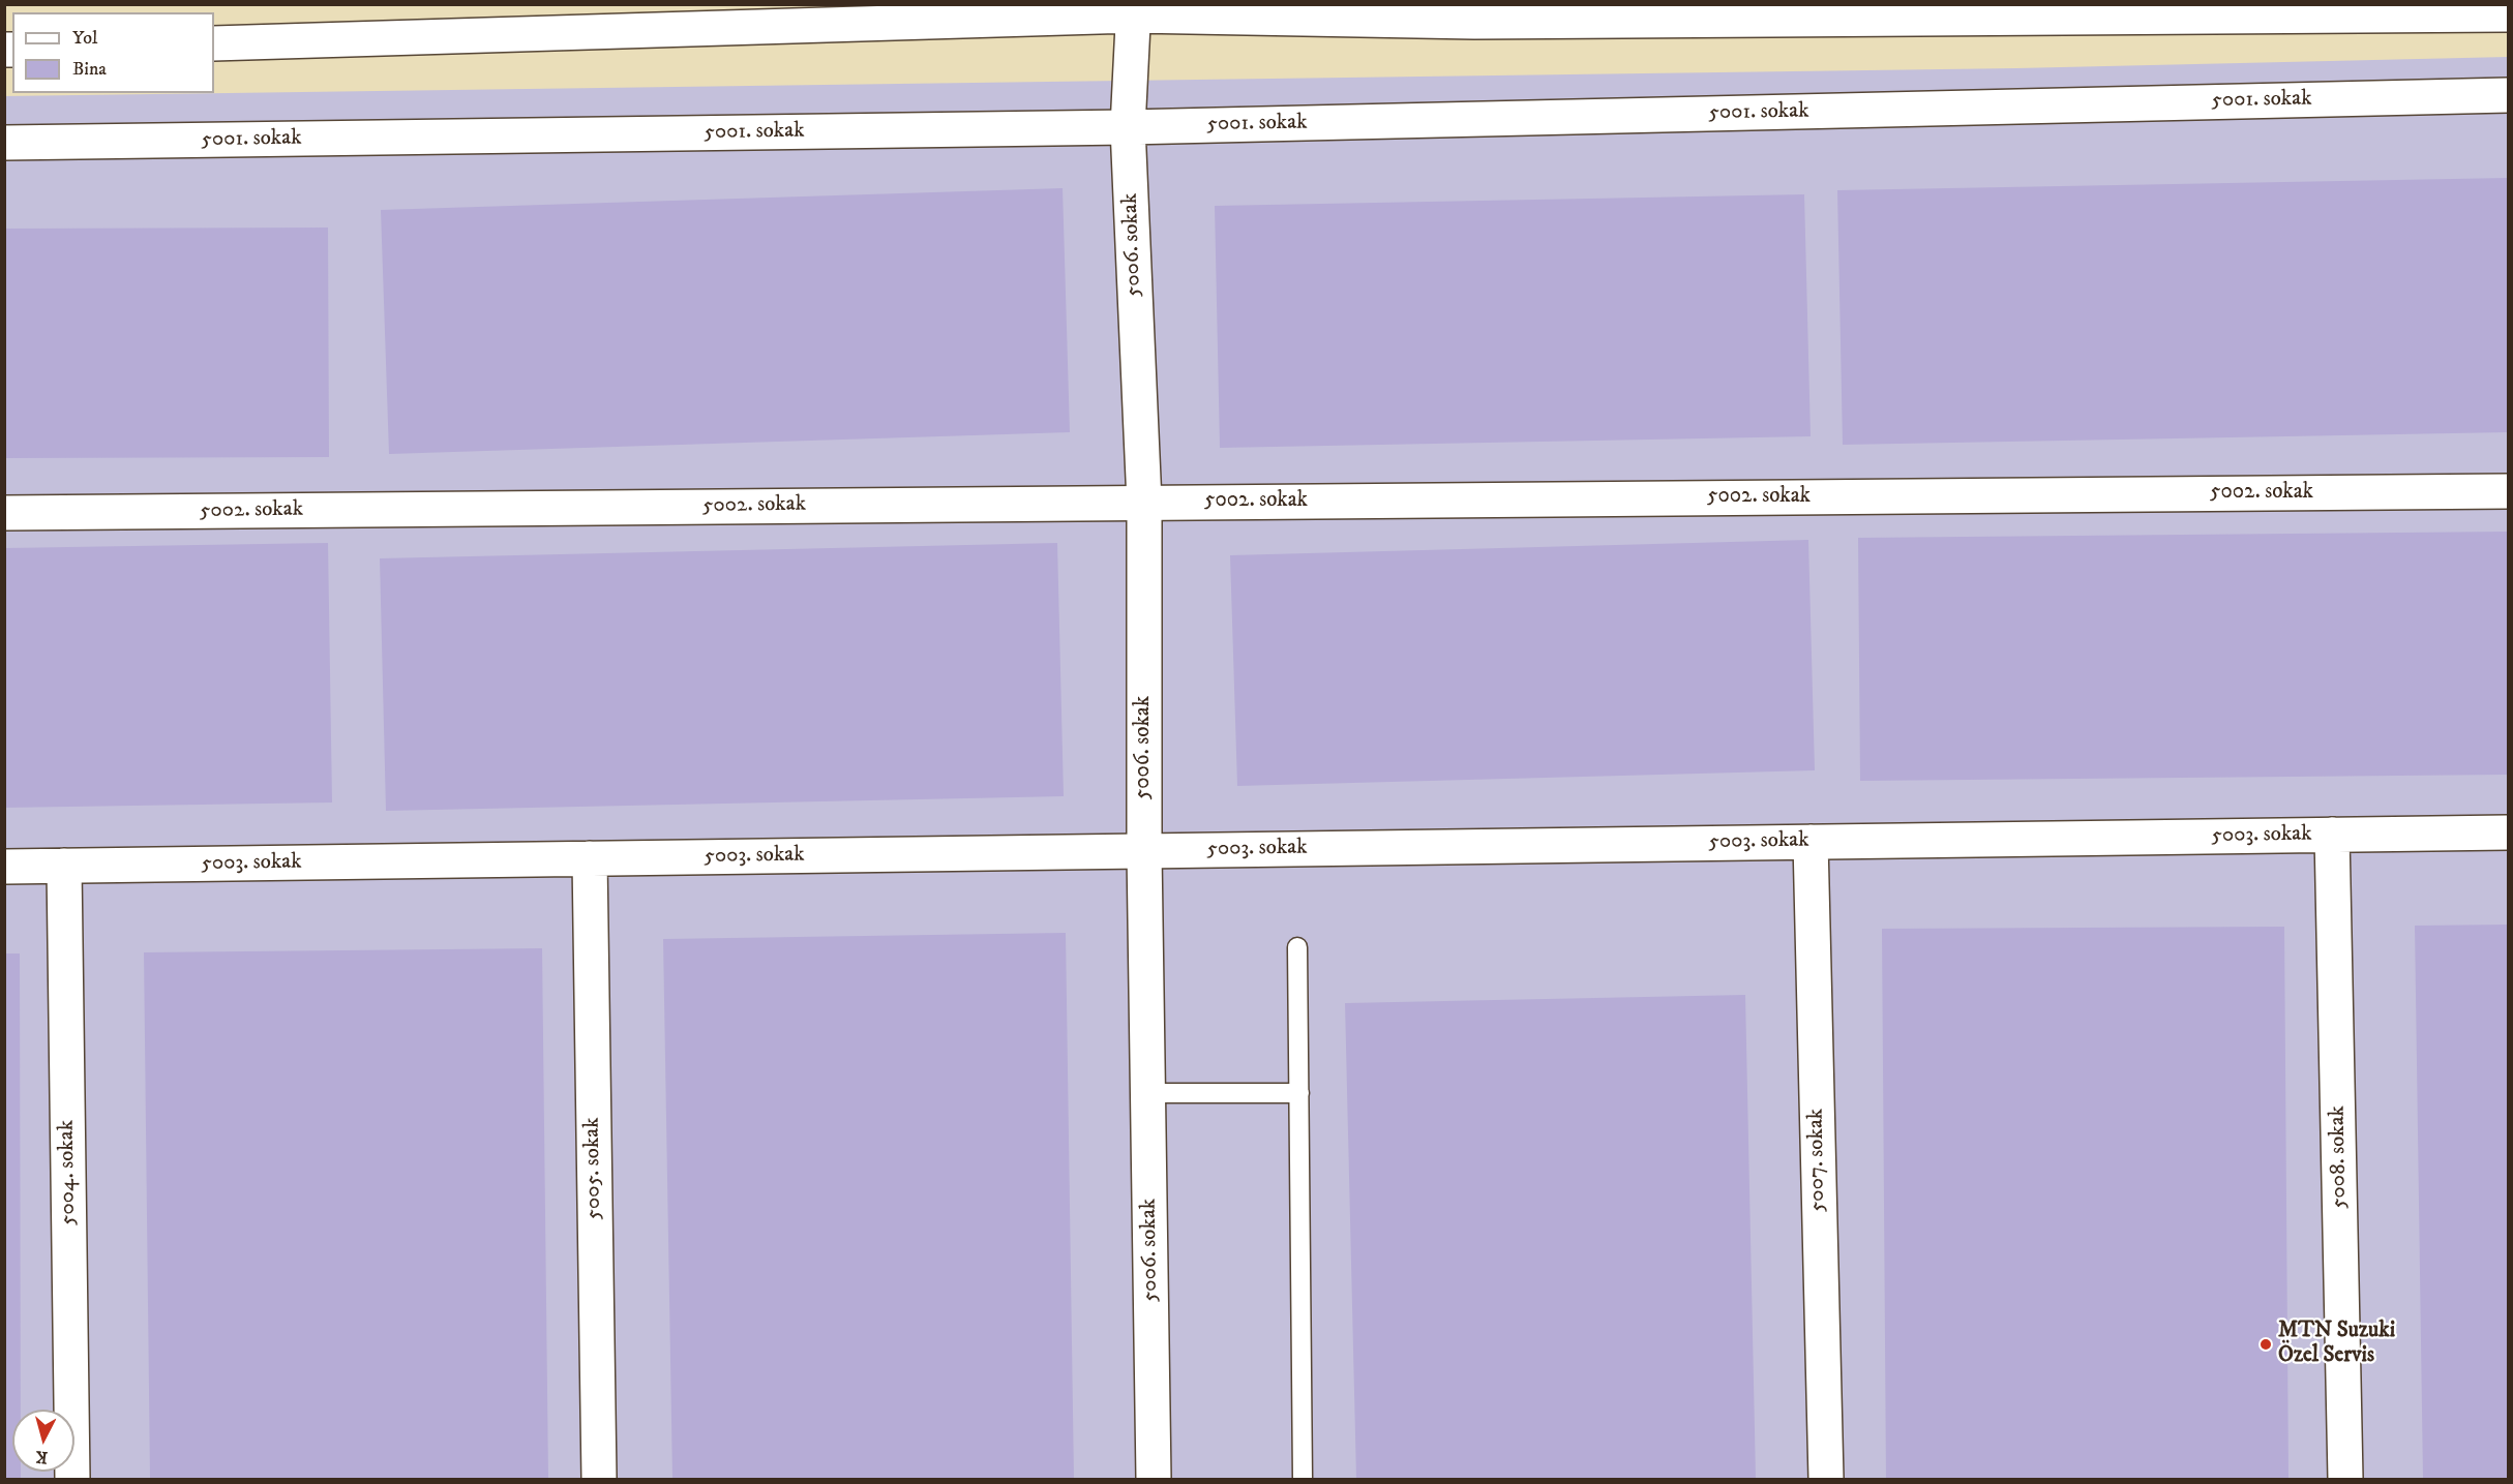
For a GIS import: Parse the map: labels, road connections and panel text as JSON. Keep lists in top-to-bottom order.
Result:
{
  "streets": {
    "street": [
      "5001. sokak",
      "5006. sokak",
      "5002. sokak",
      "5003. sokak",
      "5008. sokak",
      "5007. sokak",
      "5005. sokak",
      "5004. sokak"
    ]
  },
  "crossings": [
    ["5001. sokak", "5006. sokak"],
    ["5006. sokak", "5002. sokak"],
    ["5006. sokak", "5003. sokak"],
    ["5003. sokak", "5008. sokak"],
    ["5003. sokak", "5007. sokak"],
    ["5003. sokak", "5005. sokak"],
    ["5003. sokak", "5004. sokak"]
  ],
  "places": ["MTN Suzuki Özel Servis"],
  "legend": ["Yol", "Bina"],
  "north": "bottom"
}
